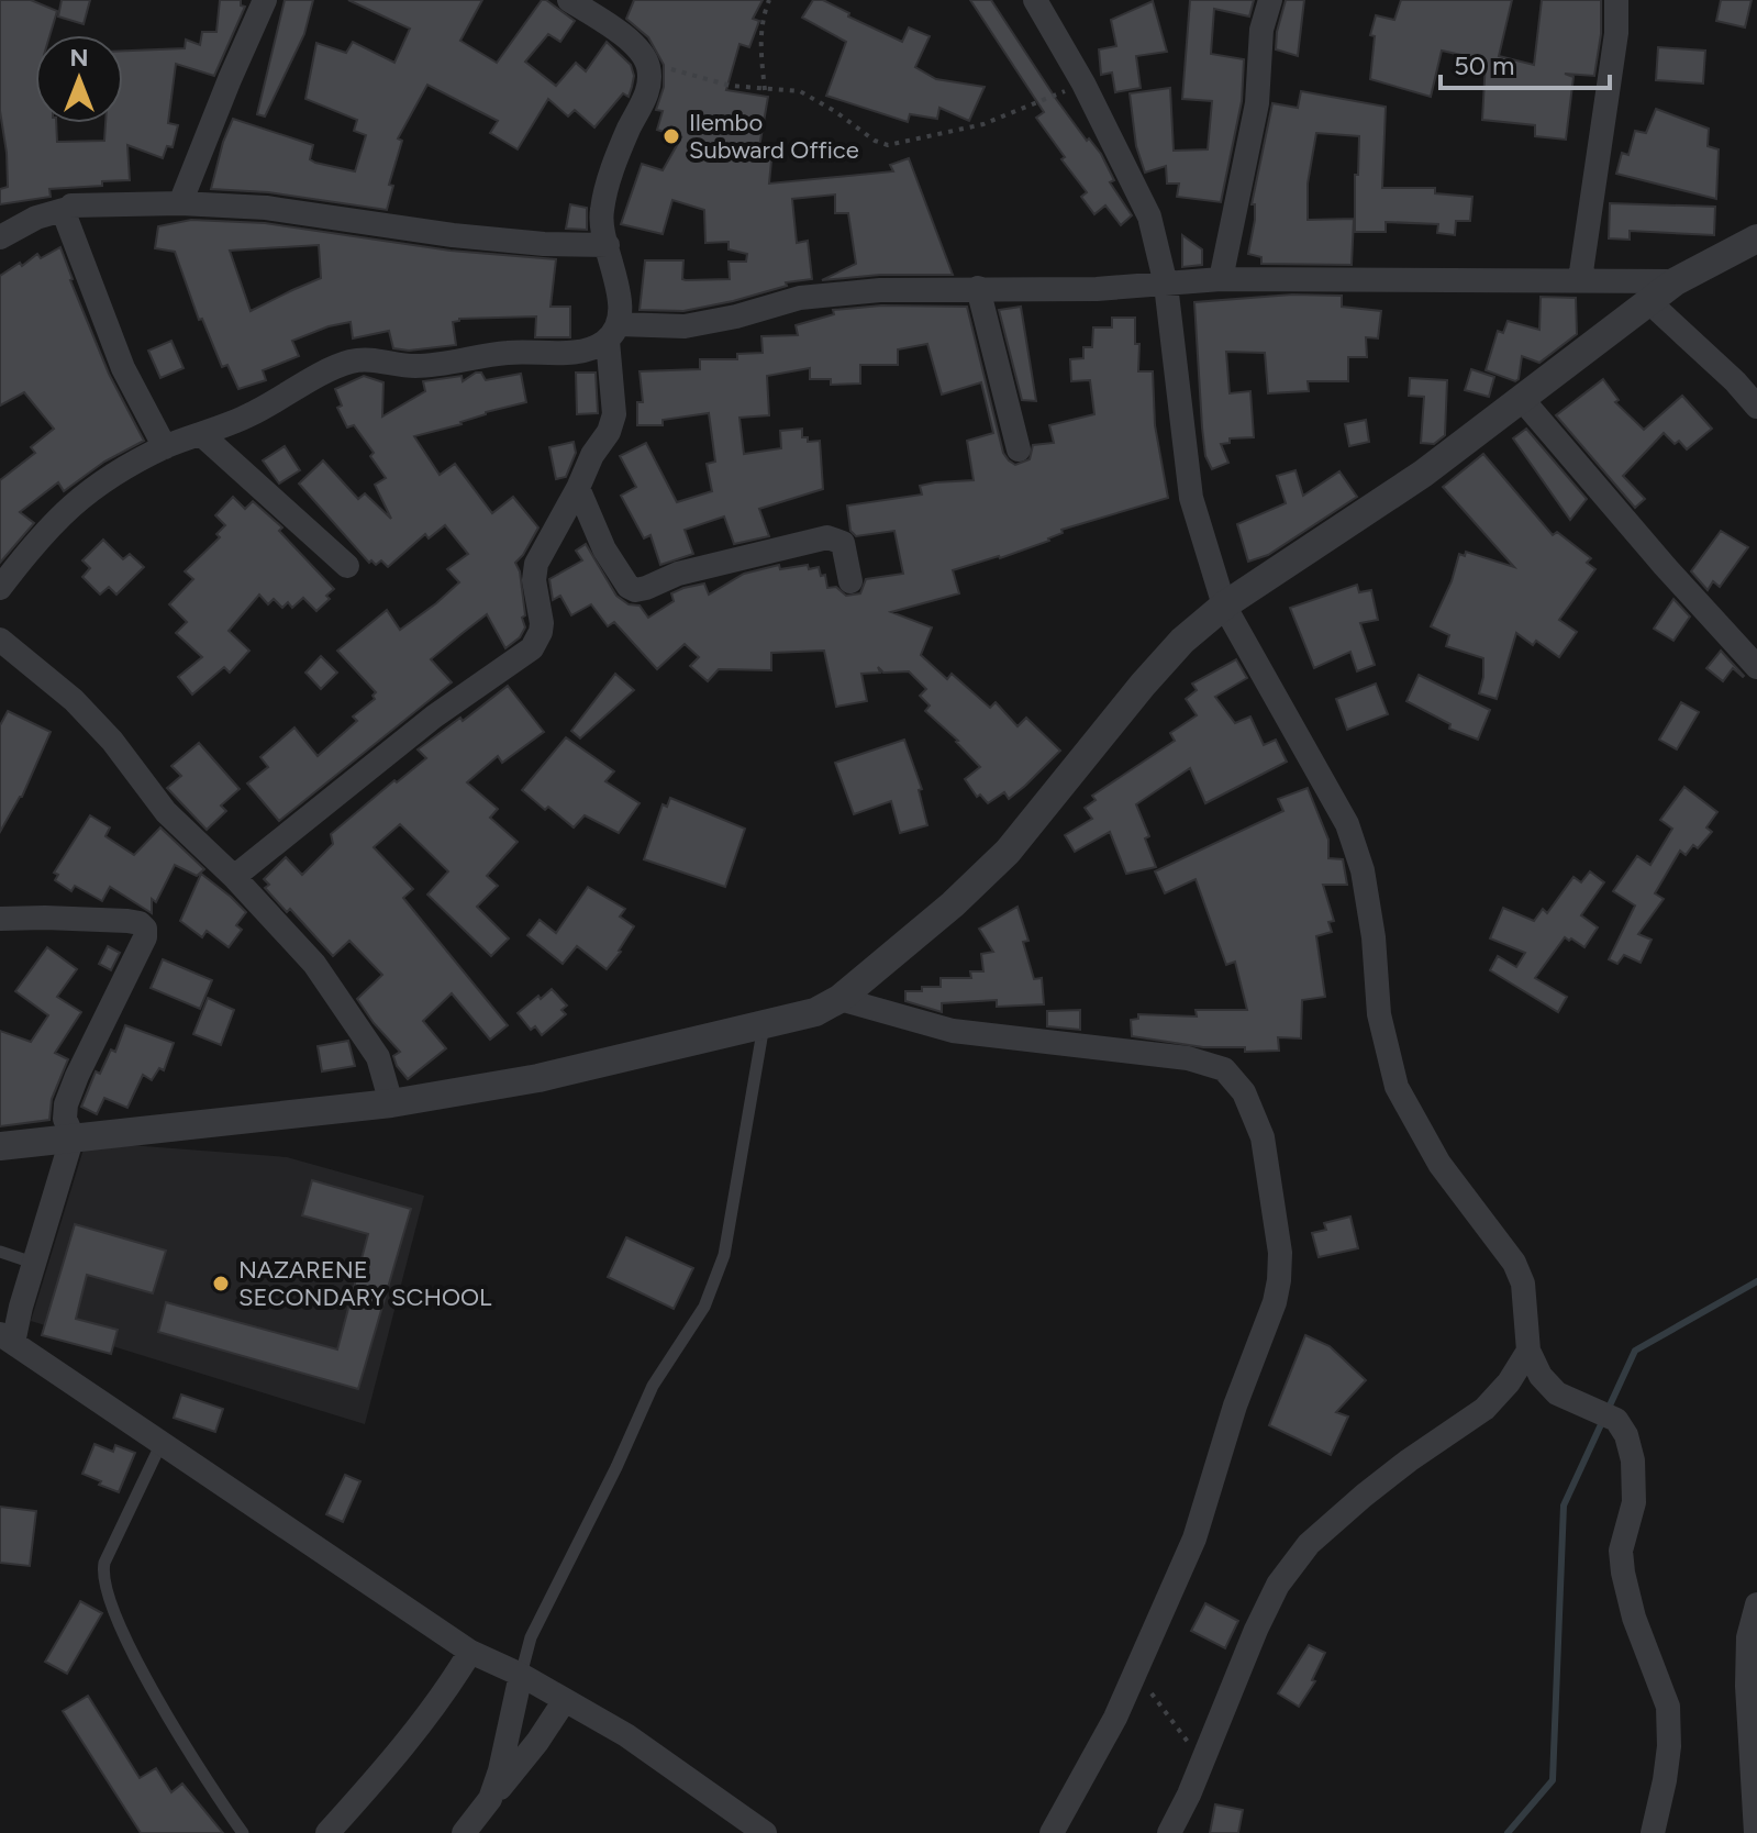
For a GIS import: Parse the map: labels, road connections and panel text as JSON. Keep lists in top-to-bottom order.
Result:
{
  "places": ["Ilembo Subward Office", "NAZARENE SECONDARY SCHOOL"],
  "scale_bar": "50 m",
  "north": "top"
}
